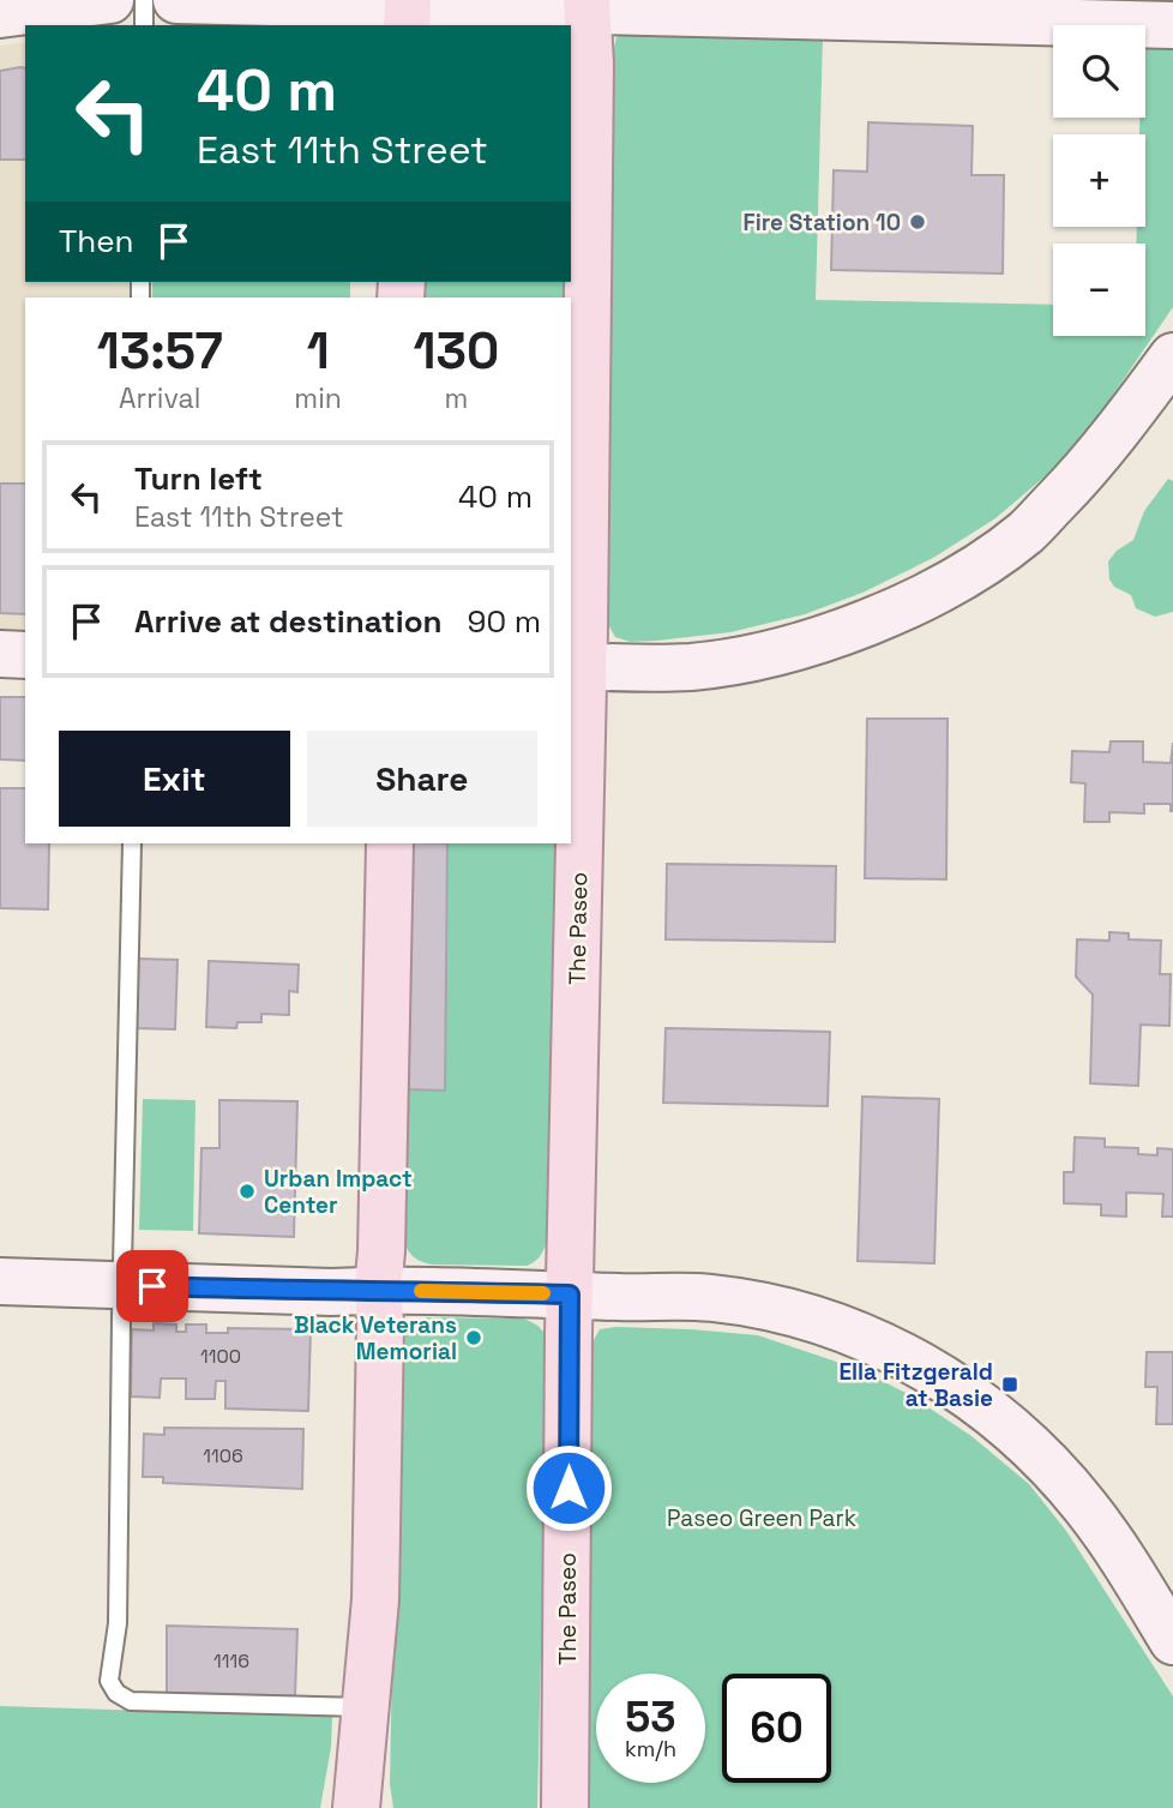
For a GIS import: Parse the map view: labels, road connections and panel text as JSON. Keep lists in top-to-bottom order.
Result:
{
  "streets": {
    "main road": ["The Paseo"]
  },
  "parks": ["Paseo Green Park"],
  "places": {
    "other": ["Fire Station 10", "Urban Impact Center", "Black Veterans Memorial"],
    "transit": ["Ella Fitzgerald at Basie"]
  },
  "house_numbers": ["1100", "1106", "1116"],
  "page": {
    "map_buttons": ["+", "−"],
    "turn": ["40 m", "East 11th Street"],
    "then": "Then",
    "eta": [
      "13:57",
      "Arrival",
      "1",
      "min",
      "130",
      "m"
    ],
    "list": [
      {
        "name": "Turn left",
        "note": "East 11th Street",
        "value": "40 m"
      },
      {
        "name": "Arrive at destination",
        "value": "90 m"
      }
    ],
    "buttons": ["Exit", "Share"],
    "speed": "53 km/h",
    "limit": "60"
  }
}
